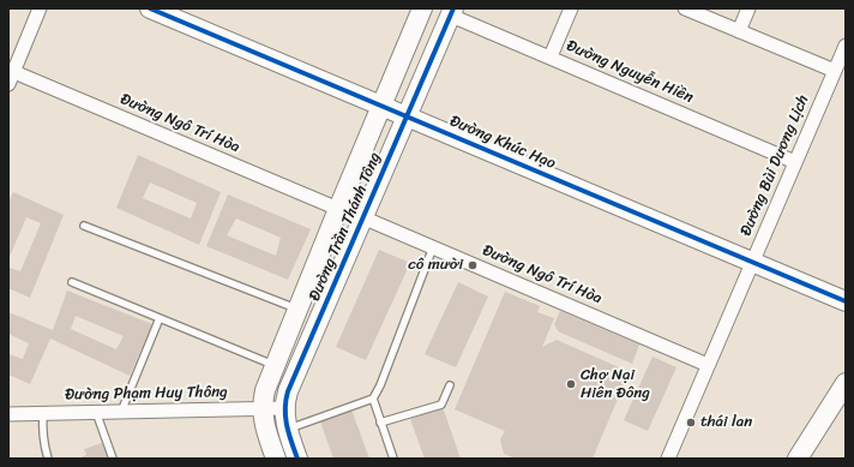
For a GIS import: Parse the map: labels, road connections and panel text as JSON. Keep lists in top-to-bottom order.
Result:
{
  "streets": {
    "street": [
      "Đường Nguyễn Hiền",
      "Đường Ngô Trí Hòa",
      "Đường Khúc Hạo",
      "Đường Bùi Dương Lịch",
      "Đường Trần Thánh Tông",
      "Đường Phạm Huy Thông"
    ]
  },
  "crossings": [
    ["Đường Nguyễn Hiền", "Đường Bùi Dương Lịch"],
    ["Đường Nguyễn Hiền", "Đường Trần Thánh Tông"],
    ["Đường Ngô Trí Hòa", "Đường Bùi Dương Lịch"],
    ["Đường Ngô Trí Hòa", "Đường Trần Thánh Tông"],
    ["Đường Khúc Hạo", "Đường Bùi Dương Lịch"],
    ["Đường Khúc Hạo", "Đường Trần Thánh Tông"],
    ["Đường Trần Thánh Tông", "Đường Phạm Huy Thông"]
  ],
  "places": ["cô mười", "Chợ Nại Hiên Đông", "thái lan"]
}
